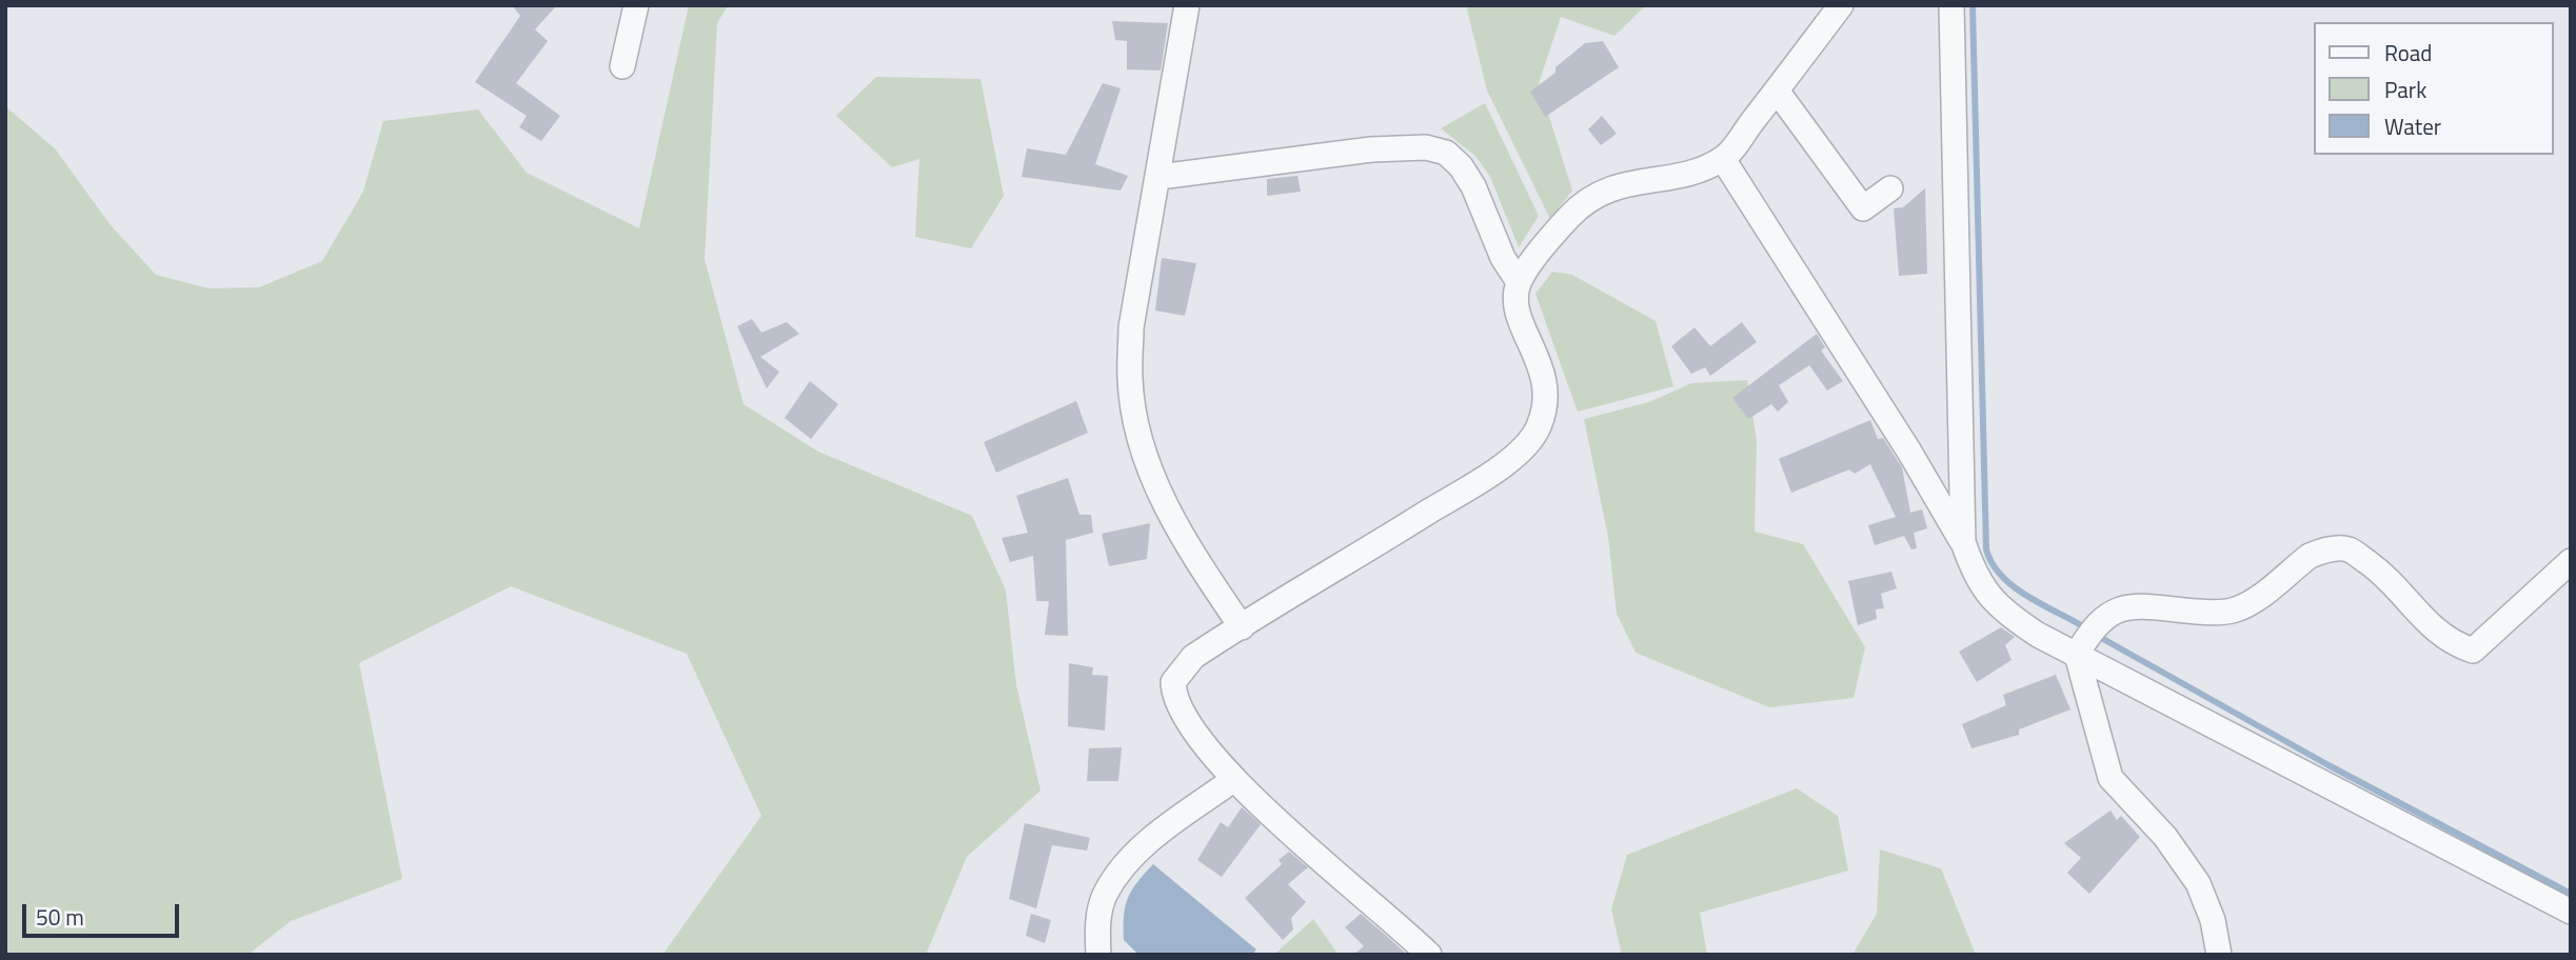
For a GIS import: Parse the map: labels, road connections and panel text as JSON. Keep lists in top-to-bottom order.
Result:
{
  "legend": ["Road", "Park", "Water"],
  "scale_bar": "50 m"
}
